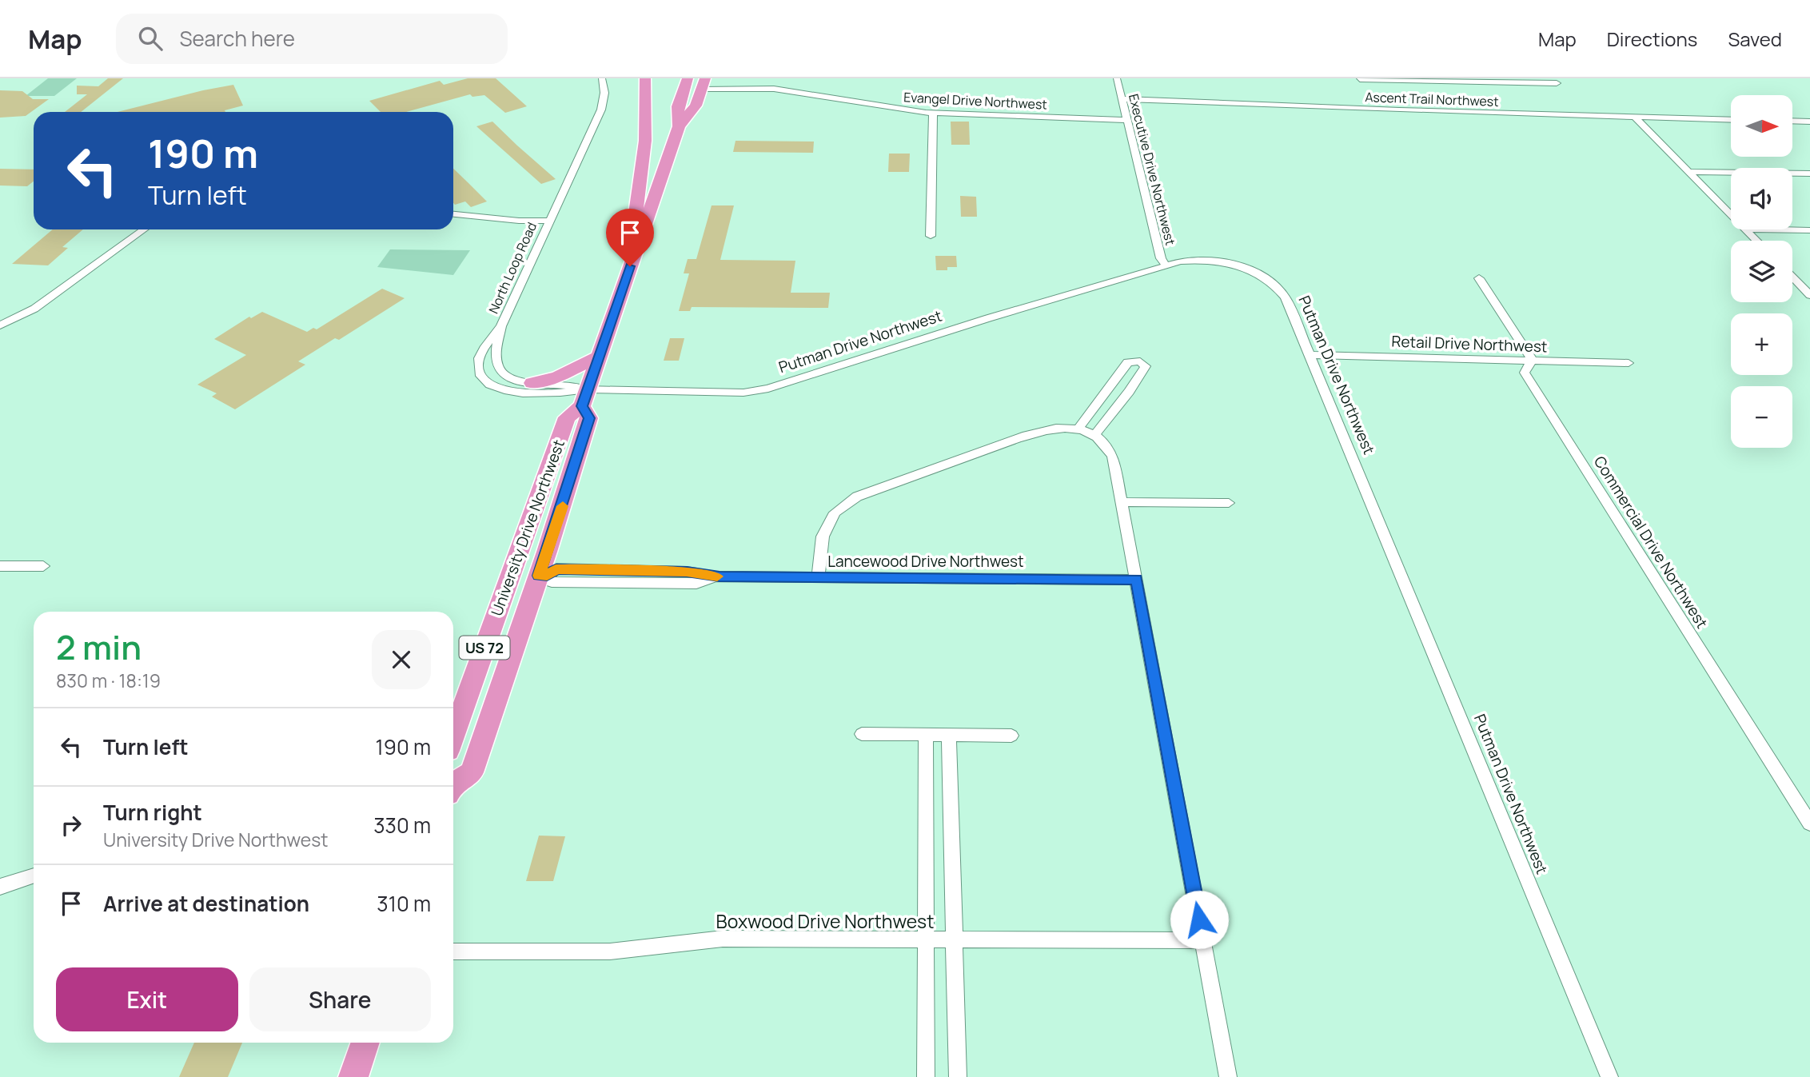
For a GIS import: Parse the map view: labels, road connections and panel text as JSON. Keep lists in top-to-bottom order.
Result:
{
  "streets": {
    "highway": ["University Drive Northwest", "US 72"],
    "street": [
      "Ascent Trail Northwest",
      "Evangel Drive Northwest",
      "Executive Drive Northwest",
      "North Loop Road",
      "Putman Drive Northwest",
      "Retail Drive Northwest",
      "Commercial Drive Northwest",
      "Lancewood Drive Northwest",
      "Boxwood Drive Northwest"
    ]
  },
  "crossings": [
    ["Ascent Trail Northwest", "Executive Drive Northwest"],
    ["Evangel Drive Northwest", "Executive Drive Northwest"],
    ["Evangel Drive Northwest", "University Drive Northwest"],
    ["Executive Drive Northwest", "Putman Drive Northwest"],
    ["North Loop Road", "Putman Drive Northwest"],
    ["North Loop Road", "University Drive Northwest"],
    ["Putman Drive Northwest", "Retail Drive Northwest"],
    ["Putman Drive Northwest", "University Drive Northwest"],
    ["Retail Drive Northwest", "Commercial Drive Northwest"],
    ["University Drive Northwest", "Lancewood Drive Northwest"]
  ],
  "north": "right",
  "page": {
    "header": "Map",
    "search": "Search here",
    "nav": ["Map", "Directions", "Saved"],
    "map_buttons": ["+", "−"],
    "turn": ["190 m", "Turn left"],
    "heading": ["2 min", "830 m · 18:19"],
    "list": [
      {
        "name": "Turn left",
        "value": "190 m"
      },
      {
        "name": "Turn right",
        "note": "University Drive Northwest",
        "value": "330 m"
      },
      {
        "name": "Arrive at destination",
        "value": "310 m"
      }
    ],
    "buttons": ["Exit", "Share"]
  }
}
